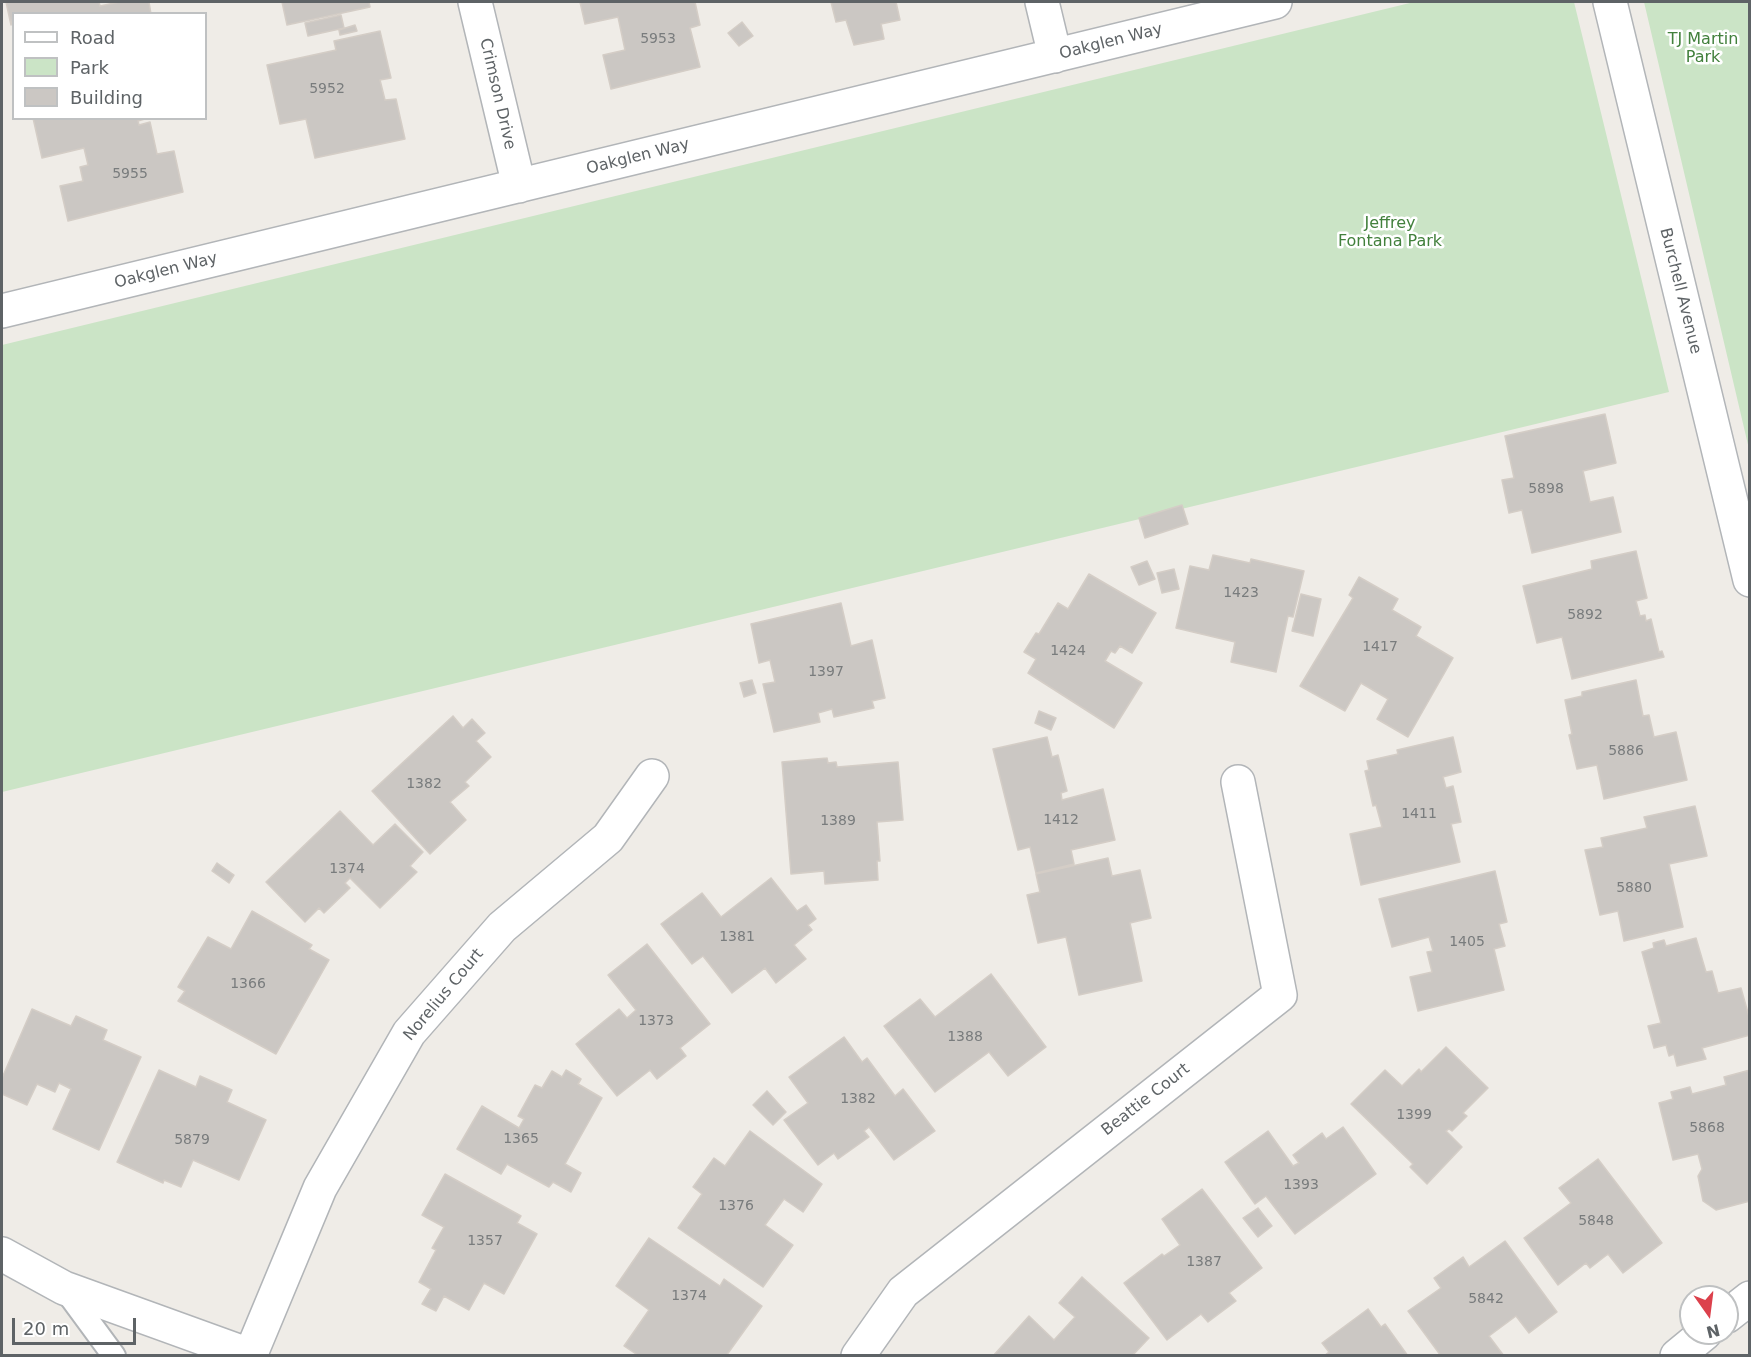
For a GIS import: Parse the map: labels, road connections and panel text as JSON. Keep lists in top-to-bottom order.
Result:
{
  "streets": {
    "street": [
      "Oakglen Way",
      "Crimson Drive",
      "Burchell Avenue",
      "Norelius Court",
      "Beattie Court"
    ]
  },
  "crossings": [
    ["Oakglen Way", "Crimson Drive"]
  ],
  "parks": ["TJ Martin Park", "Jeffrey Fontana Park"],
  "house_numbers": [
    "5953",
    "5952",
    "5955",
    "5898",
    "1423",
    "5892",
    "1417",
    "1424",
    "1397",
    "5886",
    "1382",
    "1411",
    "1412",
    "1389",
    "1374",
    "5880",
    "1381",
    "1405",
    "1366",
    "1373",
    "1388",
    "1382",
    "1399",
    "5868",
    "1365",
    "5879",
    "1393",
    "1376",
    "5848",
    "1357",
    "1387",
    "1374",
    "5842"
  ],
  "legend": ["Road", "Park", "Building"],
  "scale_bar": "20 m",
  "north": "bottom"
}
